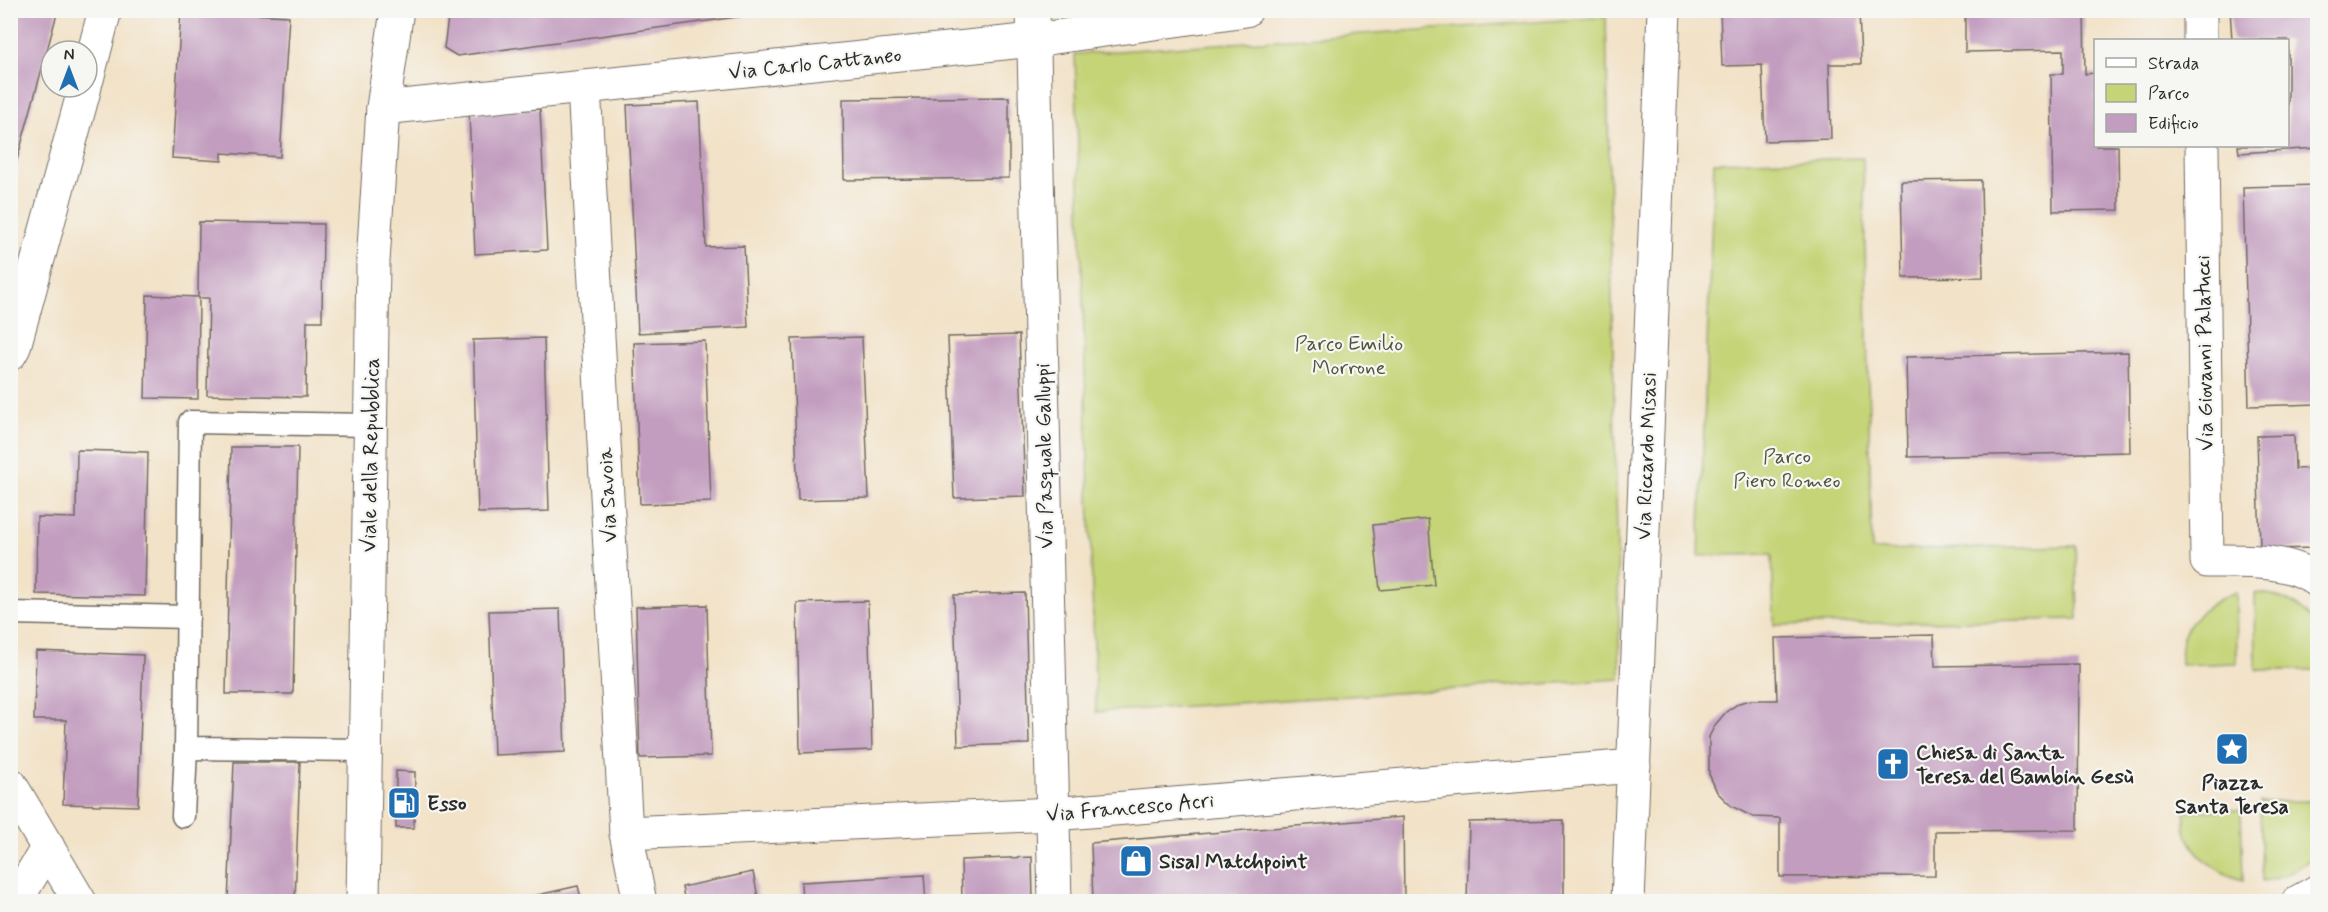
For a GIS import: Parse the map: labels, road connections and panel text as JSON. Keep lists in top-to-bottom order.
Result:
{
  "streets": {
    "street": [
      "Via Carlo Cattaneo",
      "Via Giovanni Palatucci",
      "Viale della Repubblica",
      "Via Pasquale Galluppi",
      "Via Riccardo Misasi",
      "Via Savoia",
      "Via Francesco Acri"
    ]
  },
  "crossings": [
    ["Via Carlo Cattaneo", "Viale della Repubblica"],
    ["Via Carlo Cattaneo", "Via Pasquale Galluppi"],
    ["Via Carlo Cattaneo", "Via Savoia"],
    ["Via Pasquale Galluppi", "Via Francesco Acri"],
    ["Via Riccardo Misasi", "Via Francesco Acri"],
    ["Via Savoia", "Via Francesco Acri"]
  ],
  "parks": ["Parco Emilio Morrone", "Parco Piero Romeo"],
  "places": {
    "place": ["Piazza Santa Teresa"],
    "church": ["Chiesa di Santa Teresa del Bambin Gesù"],
    "fuel station": ["Esso"],
    "shop": ["Sisal Matchpoint"]
  },
  "legend": ["Strada", "Parco", "Edificio"],
  "north": "top"
}
